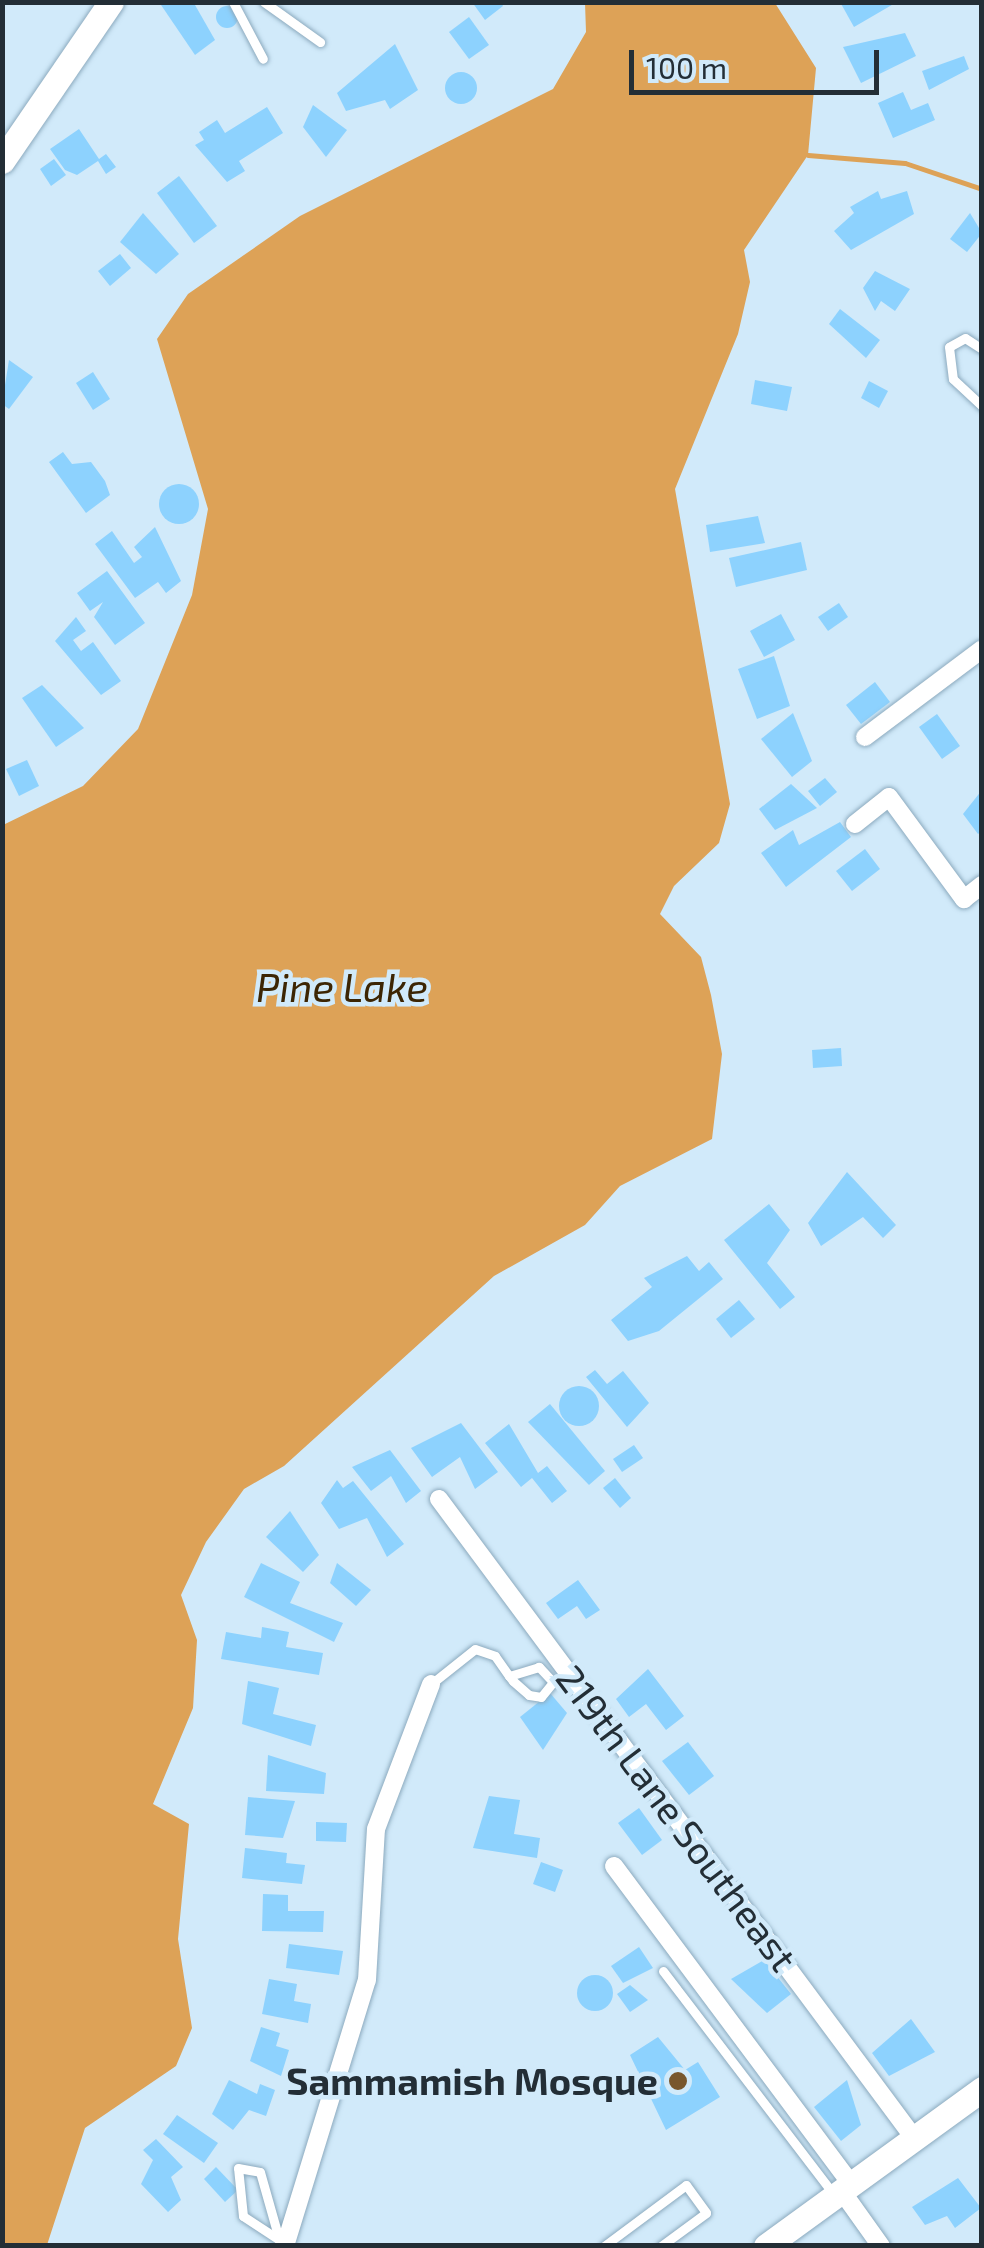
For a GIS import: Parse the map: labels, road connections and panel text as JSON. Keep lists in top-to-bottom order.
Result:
{
  "streets": {
    "street": ["219th Lane Southeast"]
  },
  "water": ["Pine Lake"],
  "places": ["Sammamish Mosque"],
  "scale_bar": "100 m"
}
